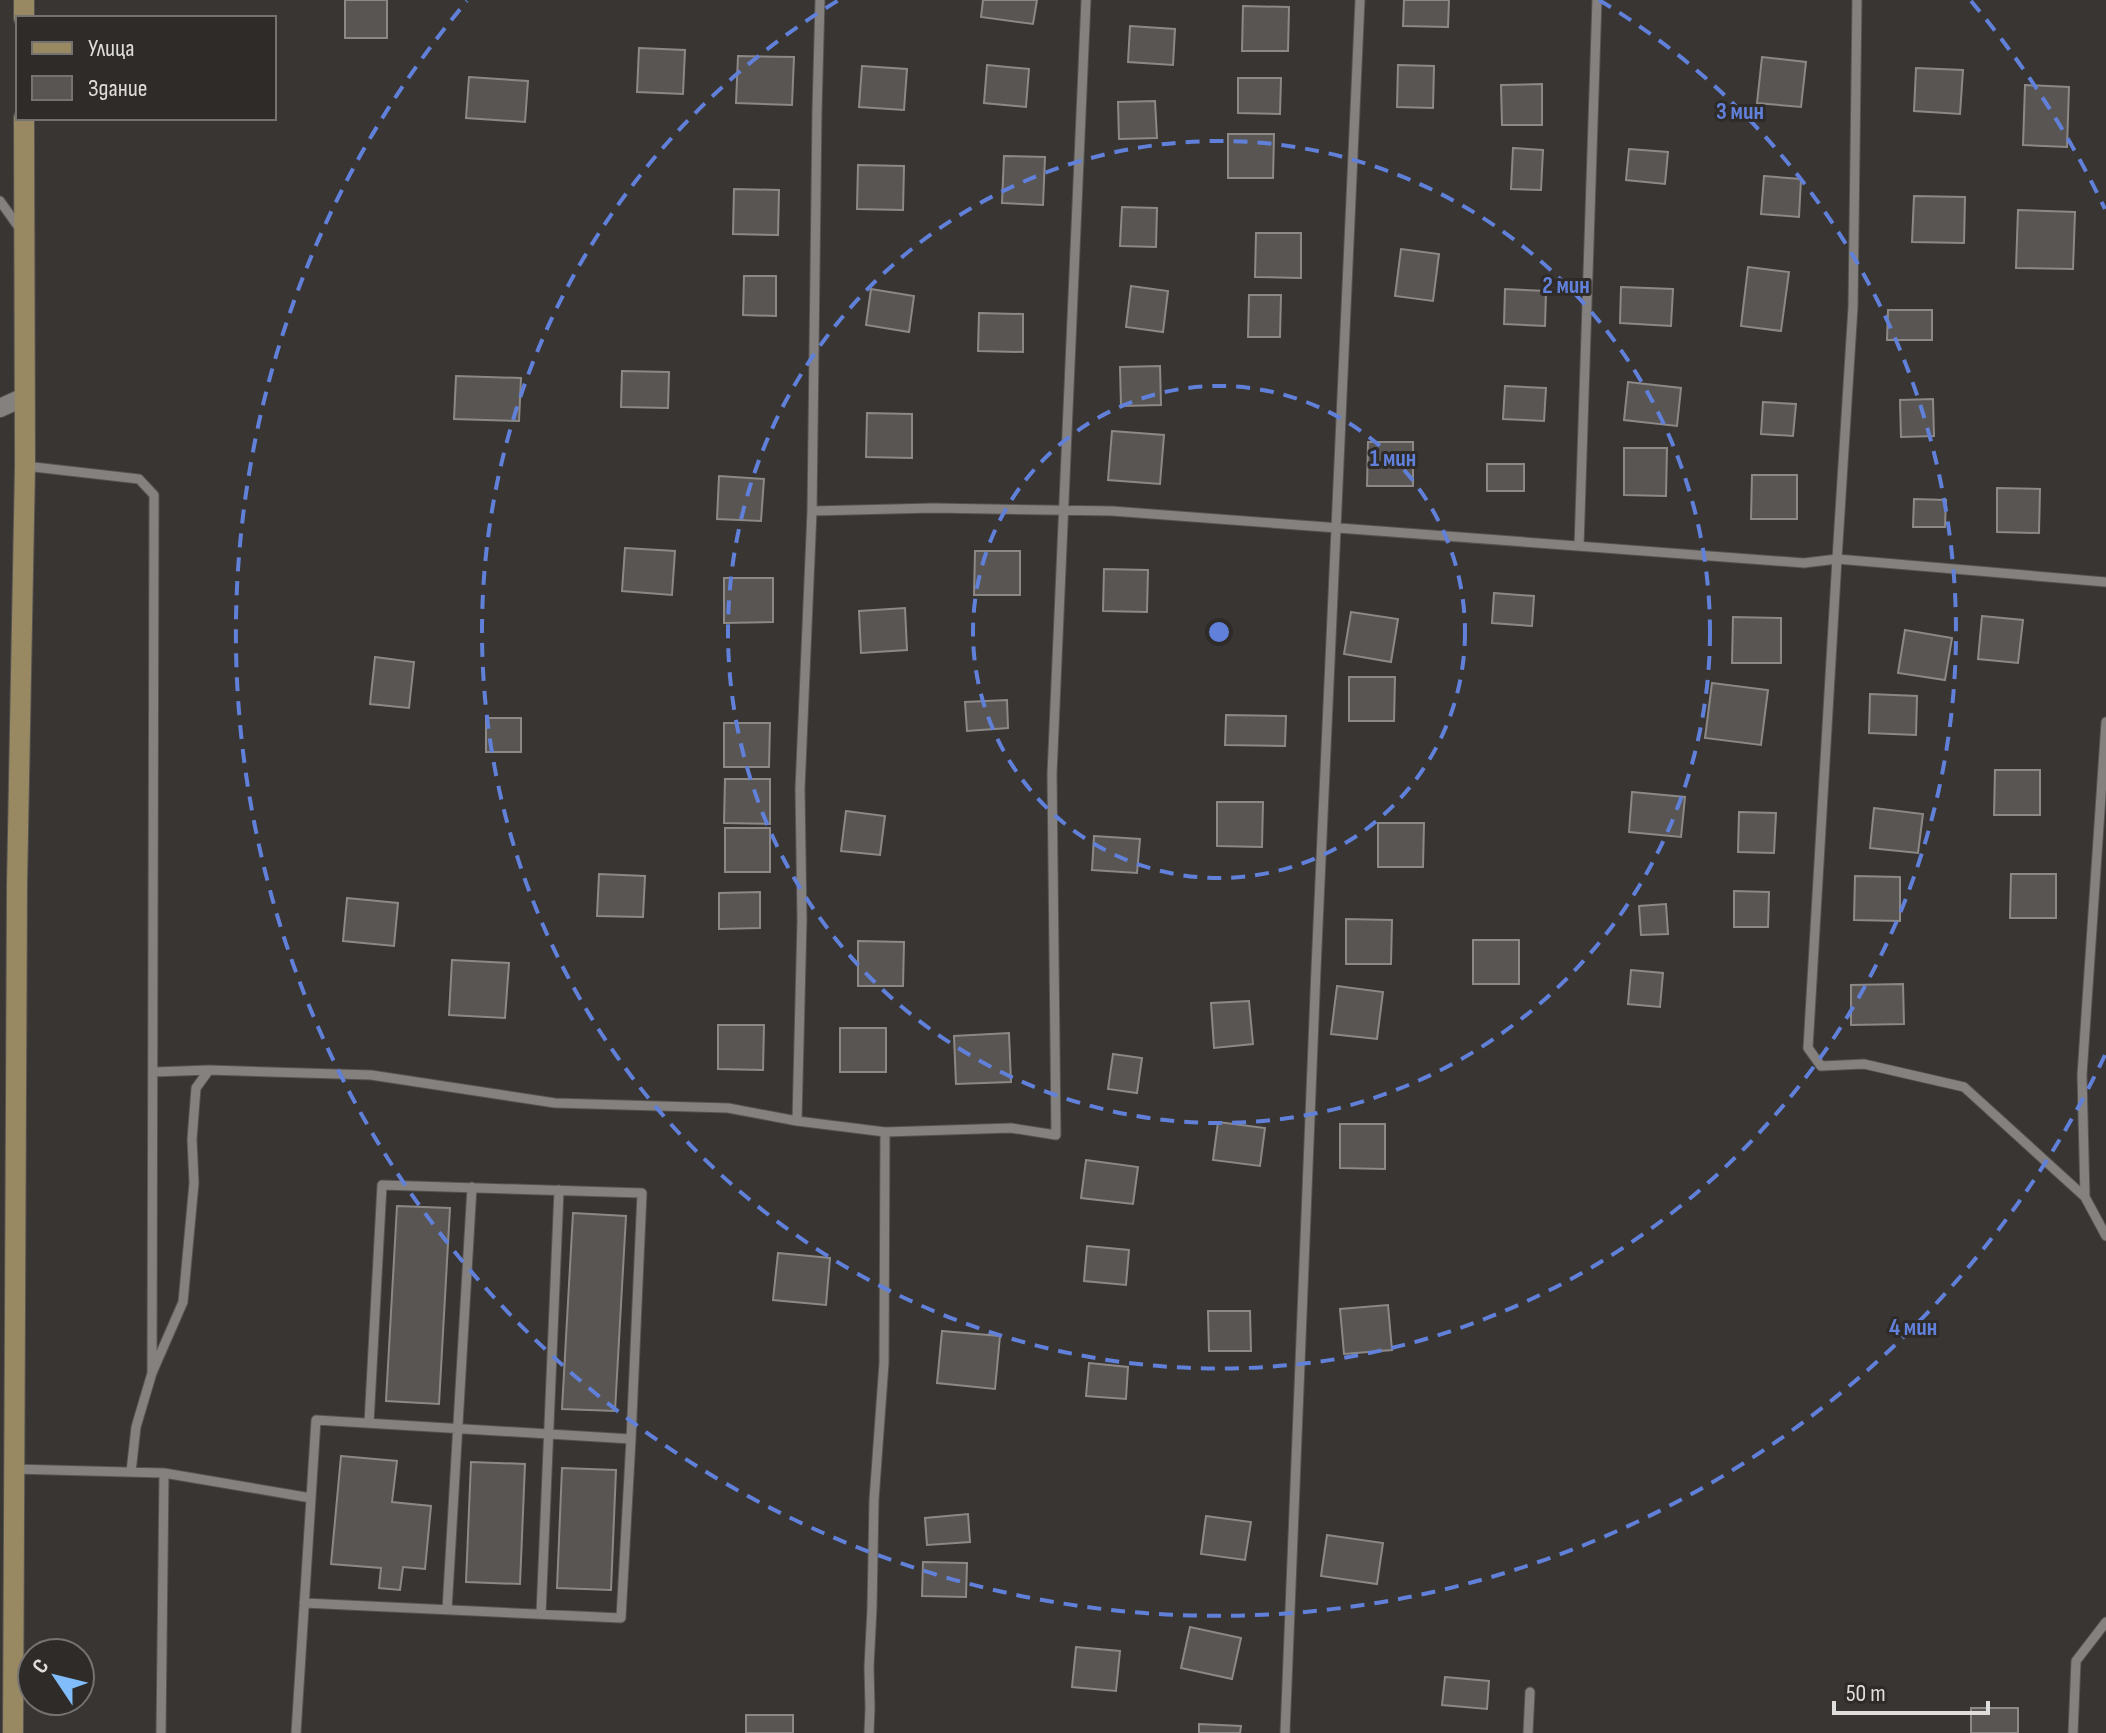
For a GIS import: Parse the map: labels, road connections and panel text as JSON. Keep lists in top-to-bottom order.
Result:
{
  "legend": ["Улица", "Здание"],
  "scale_bar": "50 m",
  "north": "top left",
  "rings": [
    "3 мин",
    "2 мин",
    "1 мин",
    "4 мин"
  ]
}
